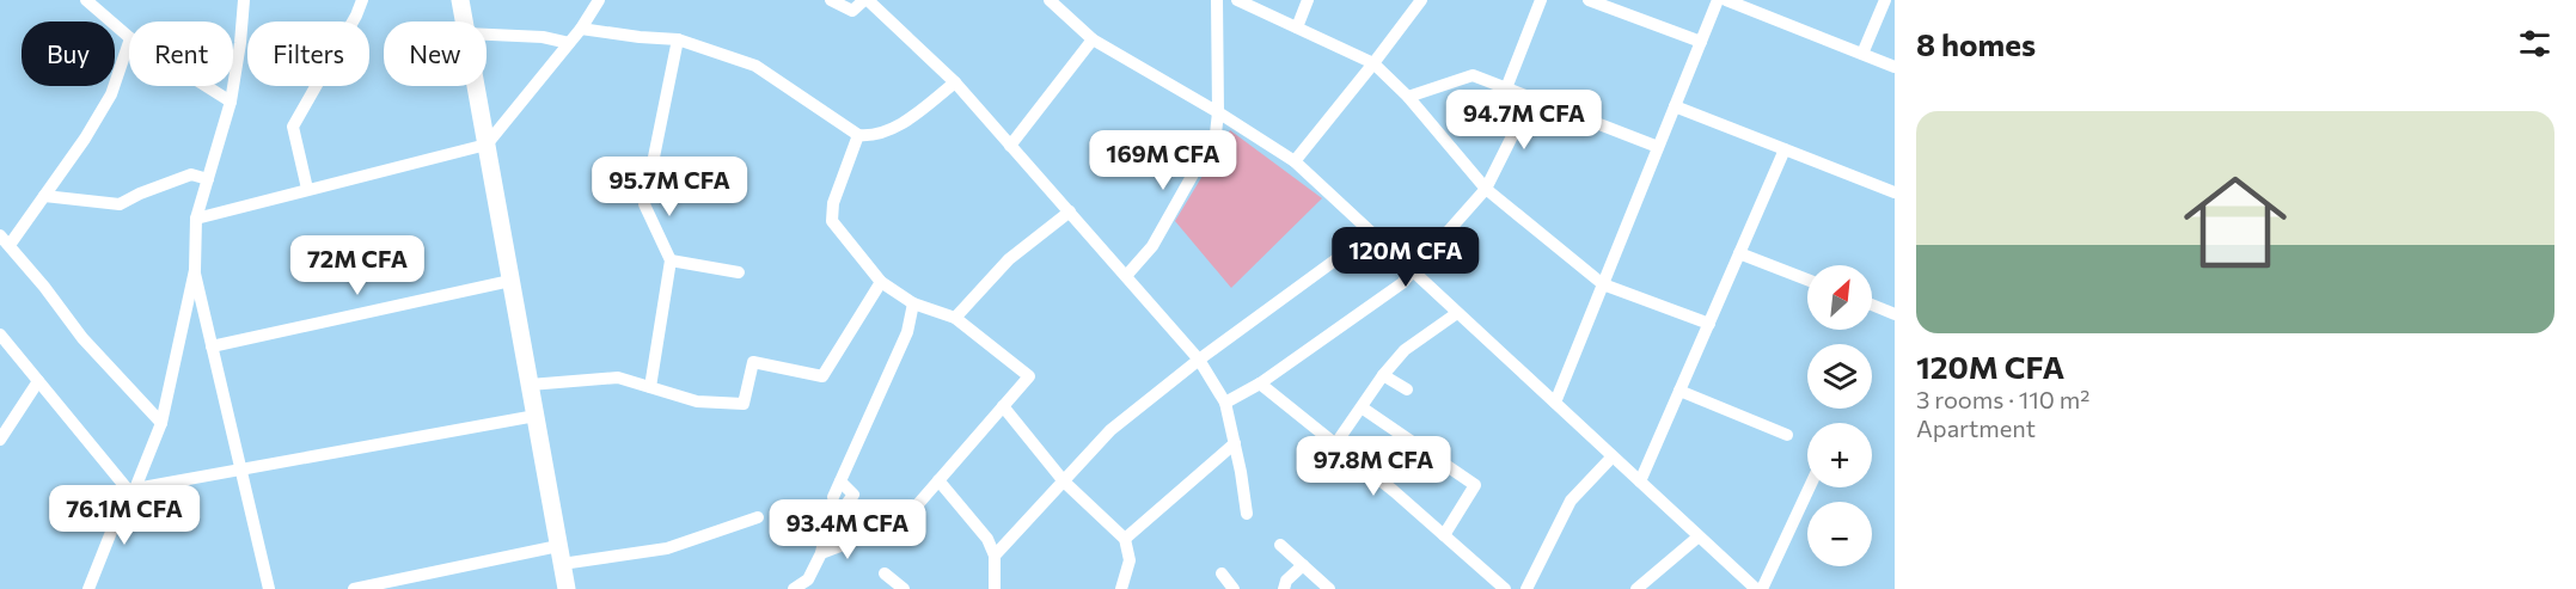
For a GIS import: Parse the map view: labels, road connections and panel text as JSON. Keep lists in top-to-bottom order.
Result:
{
  "north": "top right",
  "page": {
    "heading": "8 homes",
    "chip": [
      "Buy",
      "Rent",
      "Filters",
      "New"
    ],
    "list": [
      {
        "name": "120M CFA",
        "note": "3 rooms · 110 m² · Apartment"
      }
    ],
    "price": [
      "94.7M CFA",
      "169M CFA",
      "95.7M CFA",
      "120M CFA",
      "72M CFA",
      "97.8M CFA",
      "76.1M CFA",
      "93.4M CFA"
    ],
    "map_buttons": ["+", "−"]
  }
}
